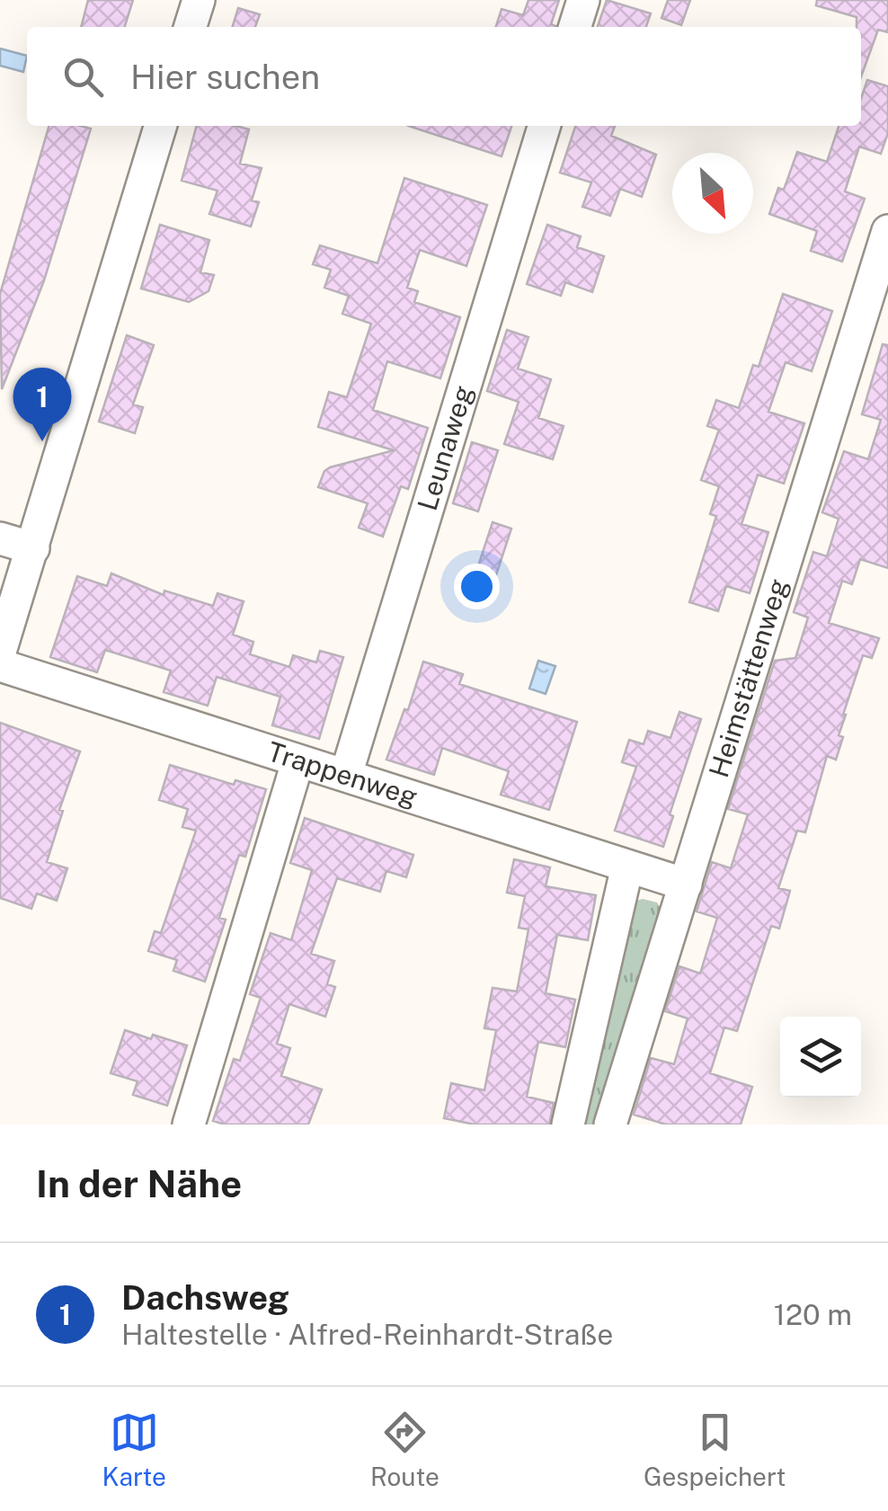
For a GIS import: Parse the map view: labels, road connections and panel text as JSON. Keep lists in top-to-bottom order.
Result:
{
  "streets": {
    "street": ["Leunaweg", "Heimstättenweg", "Trappenweg"]
  },
  "crossings": [
    ["Leunaweg", "Trappenweg"],
    ["Heimstättenweg", "Trappenweg"]
  ],
  "north": "bottom right",
  "page": {
    "search": "Hier suchen",
    "pins": "1",
    "heading": "In der Nähe",
    "list": [
      {
        "mark": "1",
        "name": "Dachsweg",
        "note": "Haltestelle · Alfred-Reinhardt-Straße",
        "value": "120 m"
      }
    ],
    "nav": ["Karte", "Route", "Gespeichert"]
  }
}
